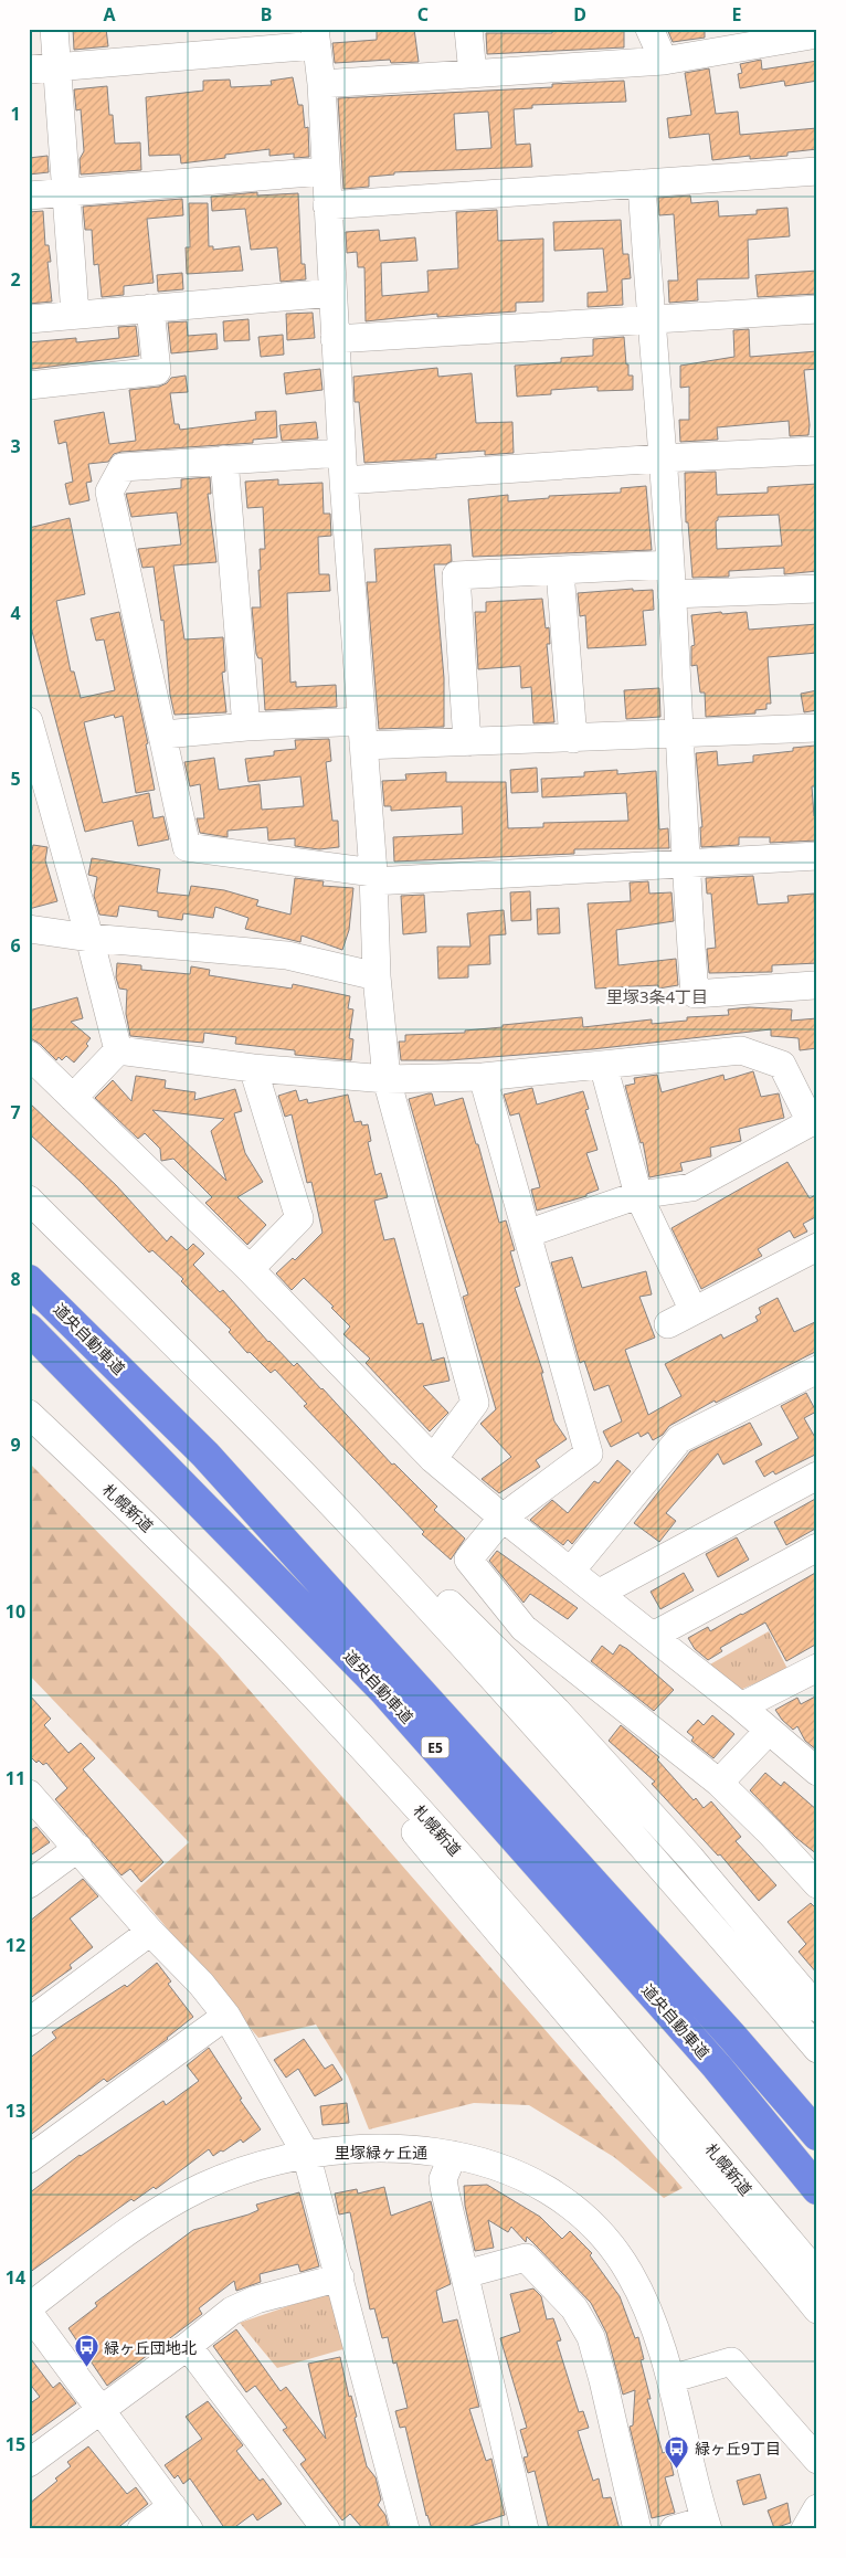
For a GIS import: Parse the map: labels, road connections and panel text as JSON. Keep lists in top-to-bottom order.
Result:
{
  "streets": {
    "highway": ["道央自動車道", "E5"],
    "street": ["札幌新道", "里塚緑ヶ丘通"]
  },
  "districts": ["里塚3条4丁目"],
  "places": {
    "bus stop": ["緑ヶ丘団地北", "緑ヶ丘9丁目"]
  },
  "grid": {
    "columns": [
      "A",
      "B",
      "C",
      "D",
      "E"
    ],
    "rows": [
      "1",
      "2",
      "3",
      "4",
      "5",
      "6",
      "7",
      "8",
      "9",
      "10",
      "11",
      "12",
      "13",
      "14",
      "15"
    ]
  }
}
